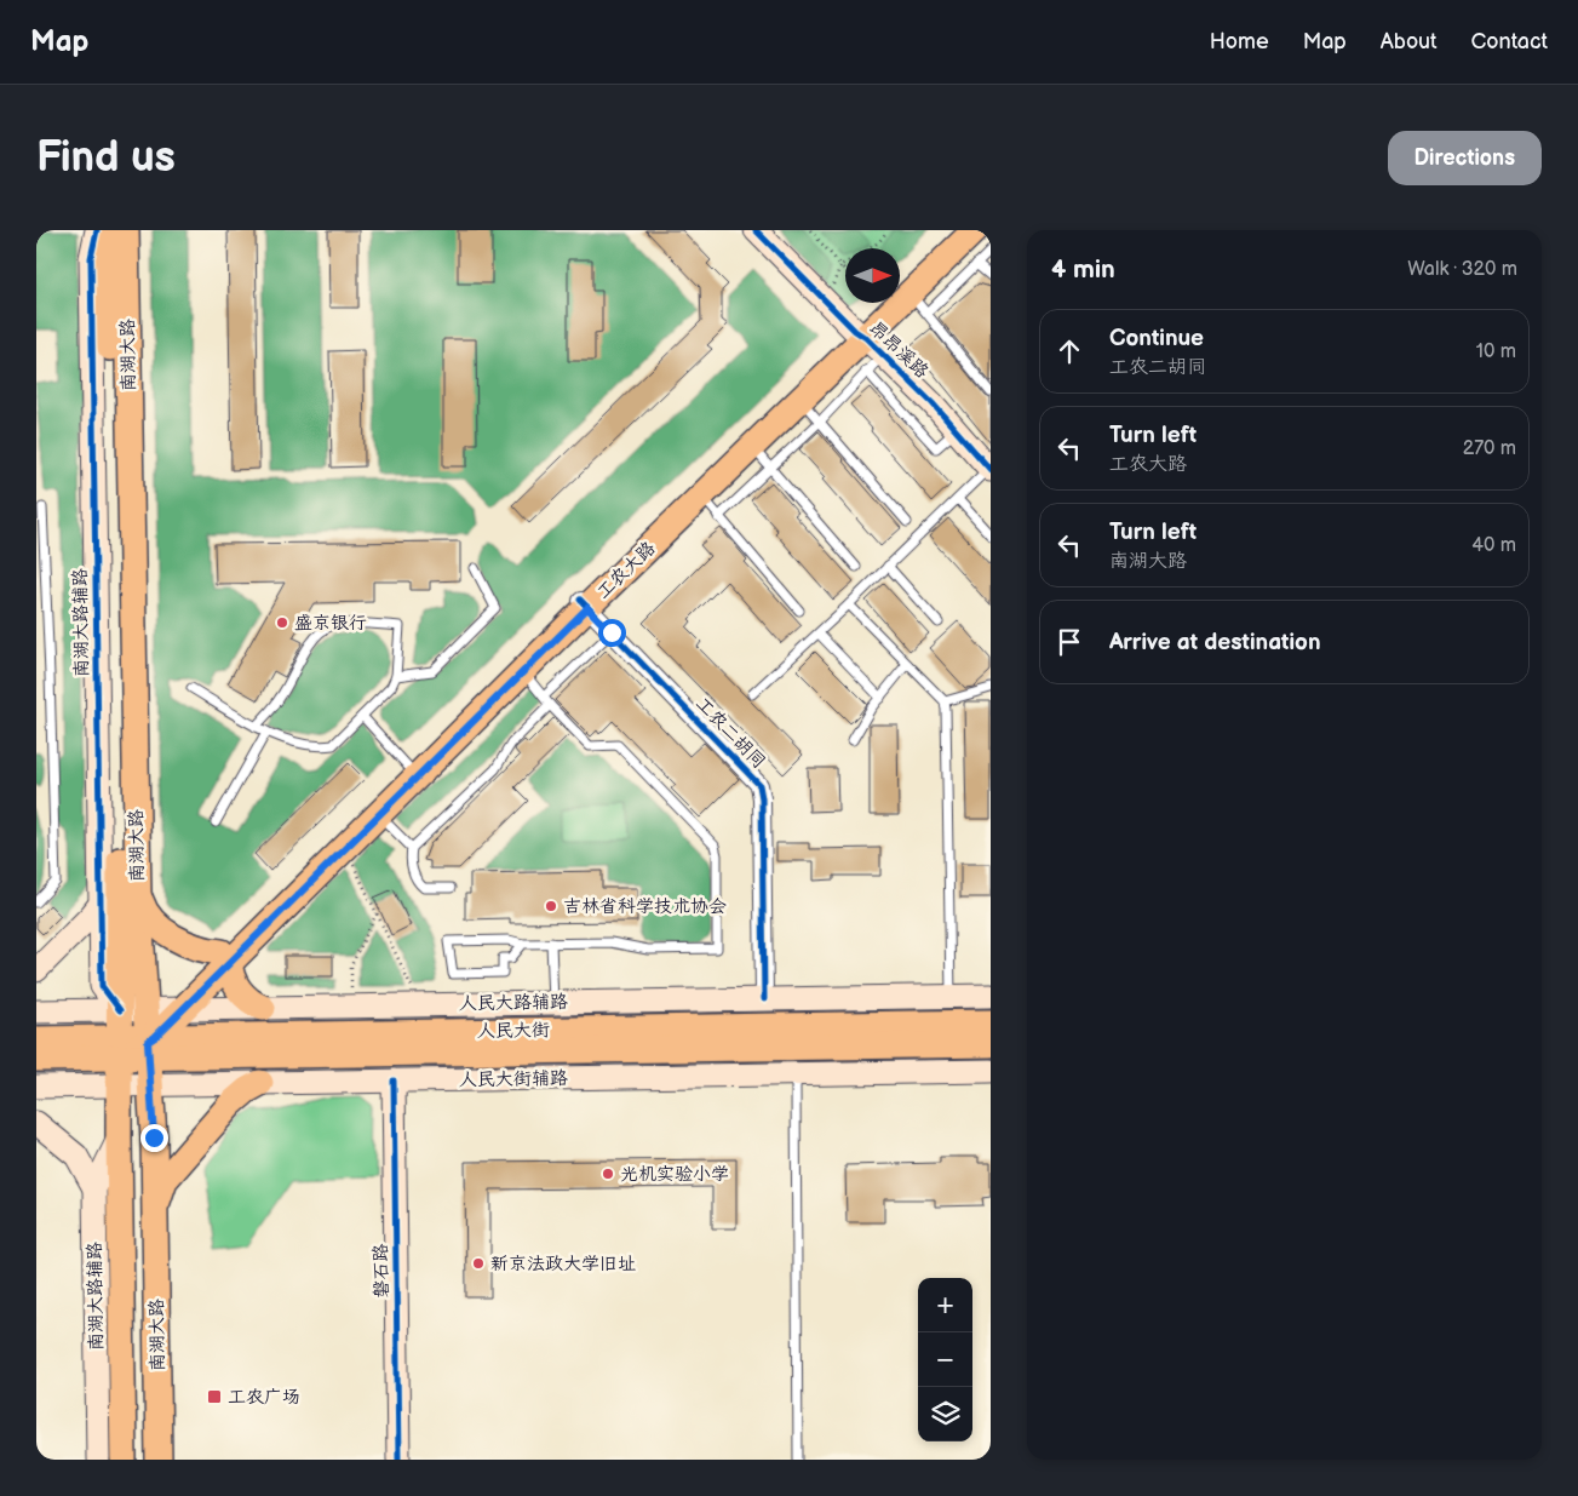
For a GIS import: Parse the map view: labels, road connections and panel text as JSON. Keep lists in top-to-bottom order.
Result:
{
  "streets": {
    "main road": [
      "昂昂溪路",
      "南湖大路",
      "工农大路",
      "南湖大路辅路",
      "人民大路辅路",
      "人民大街",
      "人民大街辅路",
      "磐石路"
    ],
    "street": ["工农二胡同"]
  },
  "crossings": [
    ["昂昂溪路", "工农大路"],
    ["南湖大路", "工农大路"],
    ["南湖大路", "南湖大路辅路"],
    ["南湖大路", "人民大路辅路"],
    ["南湖大路", "人民大街"],
    ["南湖大路", "人民大街辅路"],
    ["工农大路", "工农二胡同"],
    ["工农大路", "人民大路辅路"],
    ["工农大路", "人民大街"],
    ["南湖大路辅路", "人民大路辅路"],
    ["工农二胡同", "人民大路辅路"],
    ["人民大路辅路", "人民大街"],
    ["人民大街辅路", "磐石路"]
  ],
  "places": {
    "other": [
      "盛京银行",
      "吉林省科学技术协会",
      "光机实验小学",
      "新京法政大学旧址"
    ],
    "transit": ["工农广场"]
  },
  "north": "right",
  "page": {
    "header": "Map",
    "nav": [
      "Home",
      "Map",
      "About",
      "Contact"
    ],
    "buttons": "Directions",
    "title": "Find us",
    "heading": ["4 min", "Walk · 320 m"],
    "list": [
      ["Continue", "工农二胡同", "10 m"],
      ["Turn left", "工农大路", "270 m"],
      ["Turn left", "南湖大路", "40 m"],
      "Arrive at destination"
    ],
    "map_buttons": ["+", "−"]
  }
}
